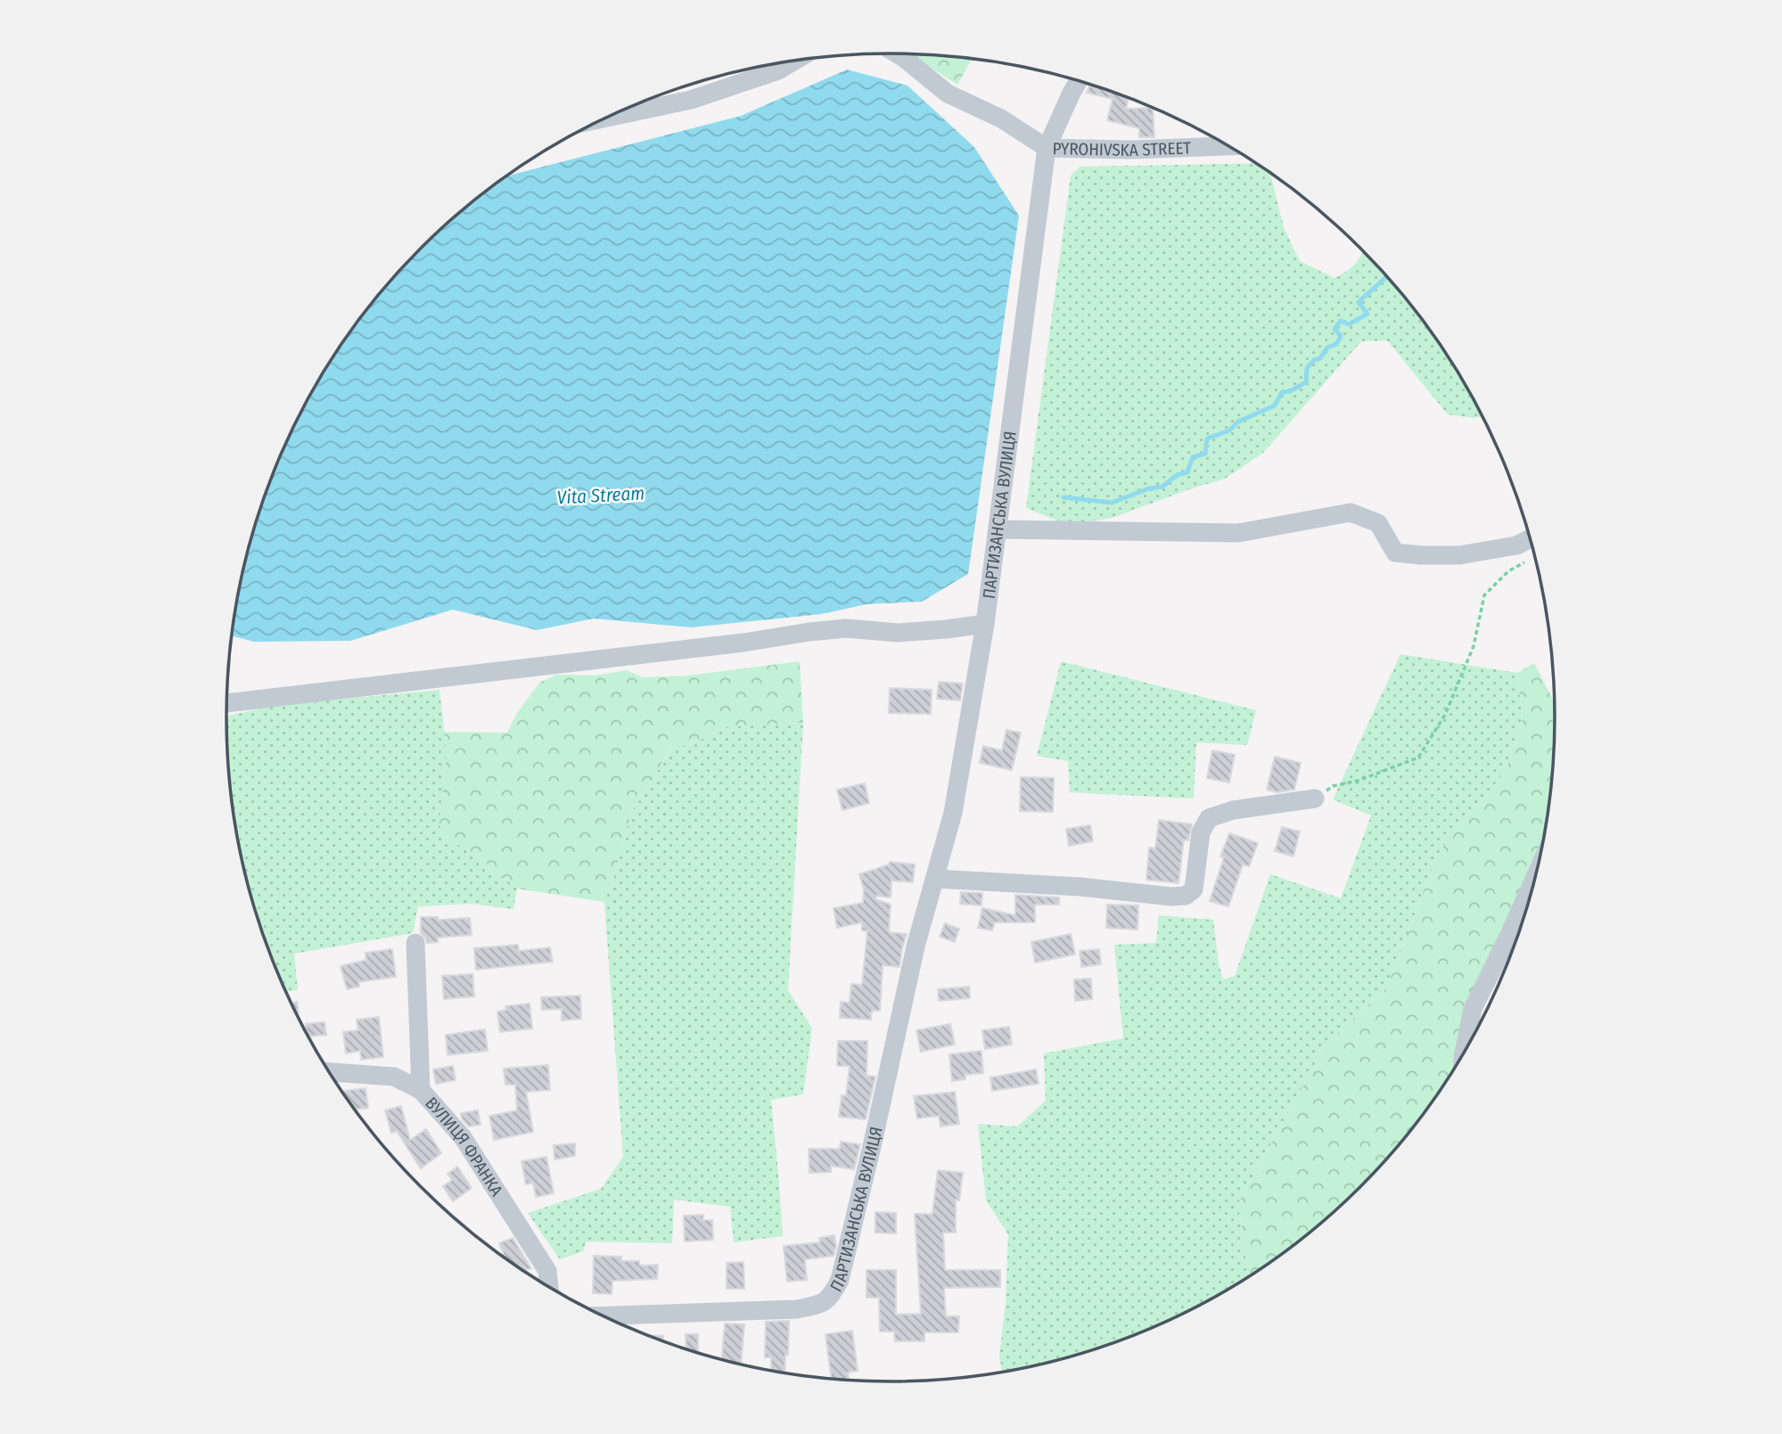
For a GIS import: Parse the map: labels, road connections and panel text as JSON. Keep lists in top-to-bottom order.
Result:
{
  "streets": {
    "street": ["PYROHIVSKA STREET", "ПАРТИЗАНСЬКА ВУЛИЦЯ", "ВУЛИЦЯ ФРАНКА"]
  },
  "crossings": [
    ["PYROHIVSKA STREET", "ПАРТИЗАНСЬКА ВУЛИЦЯ"]
  ],
  "water": ["Vita Stream"]
}
